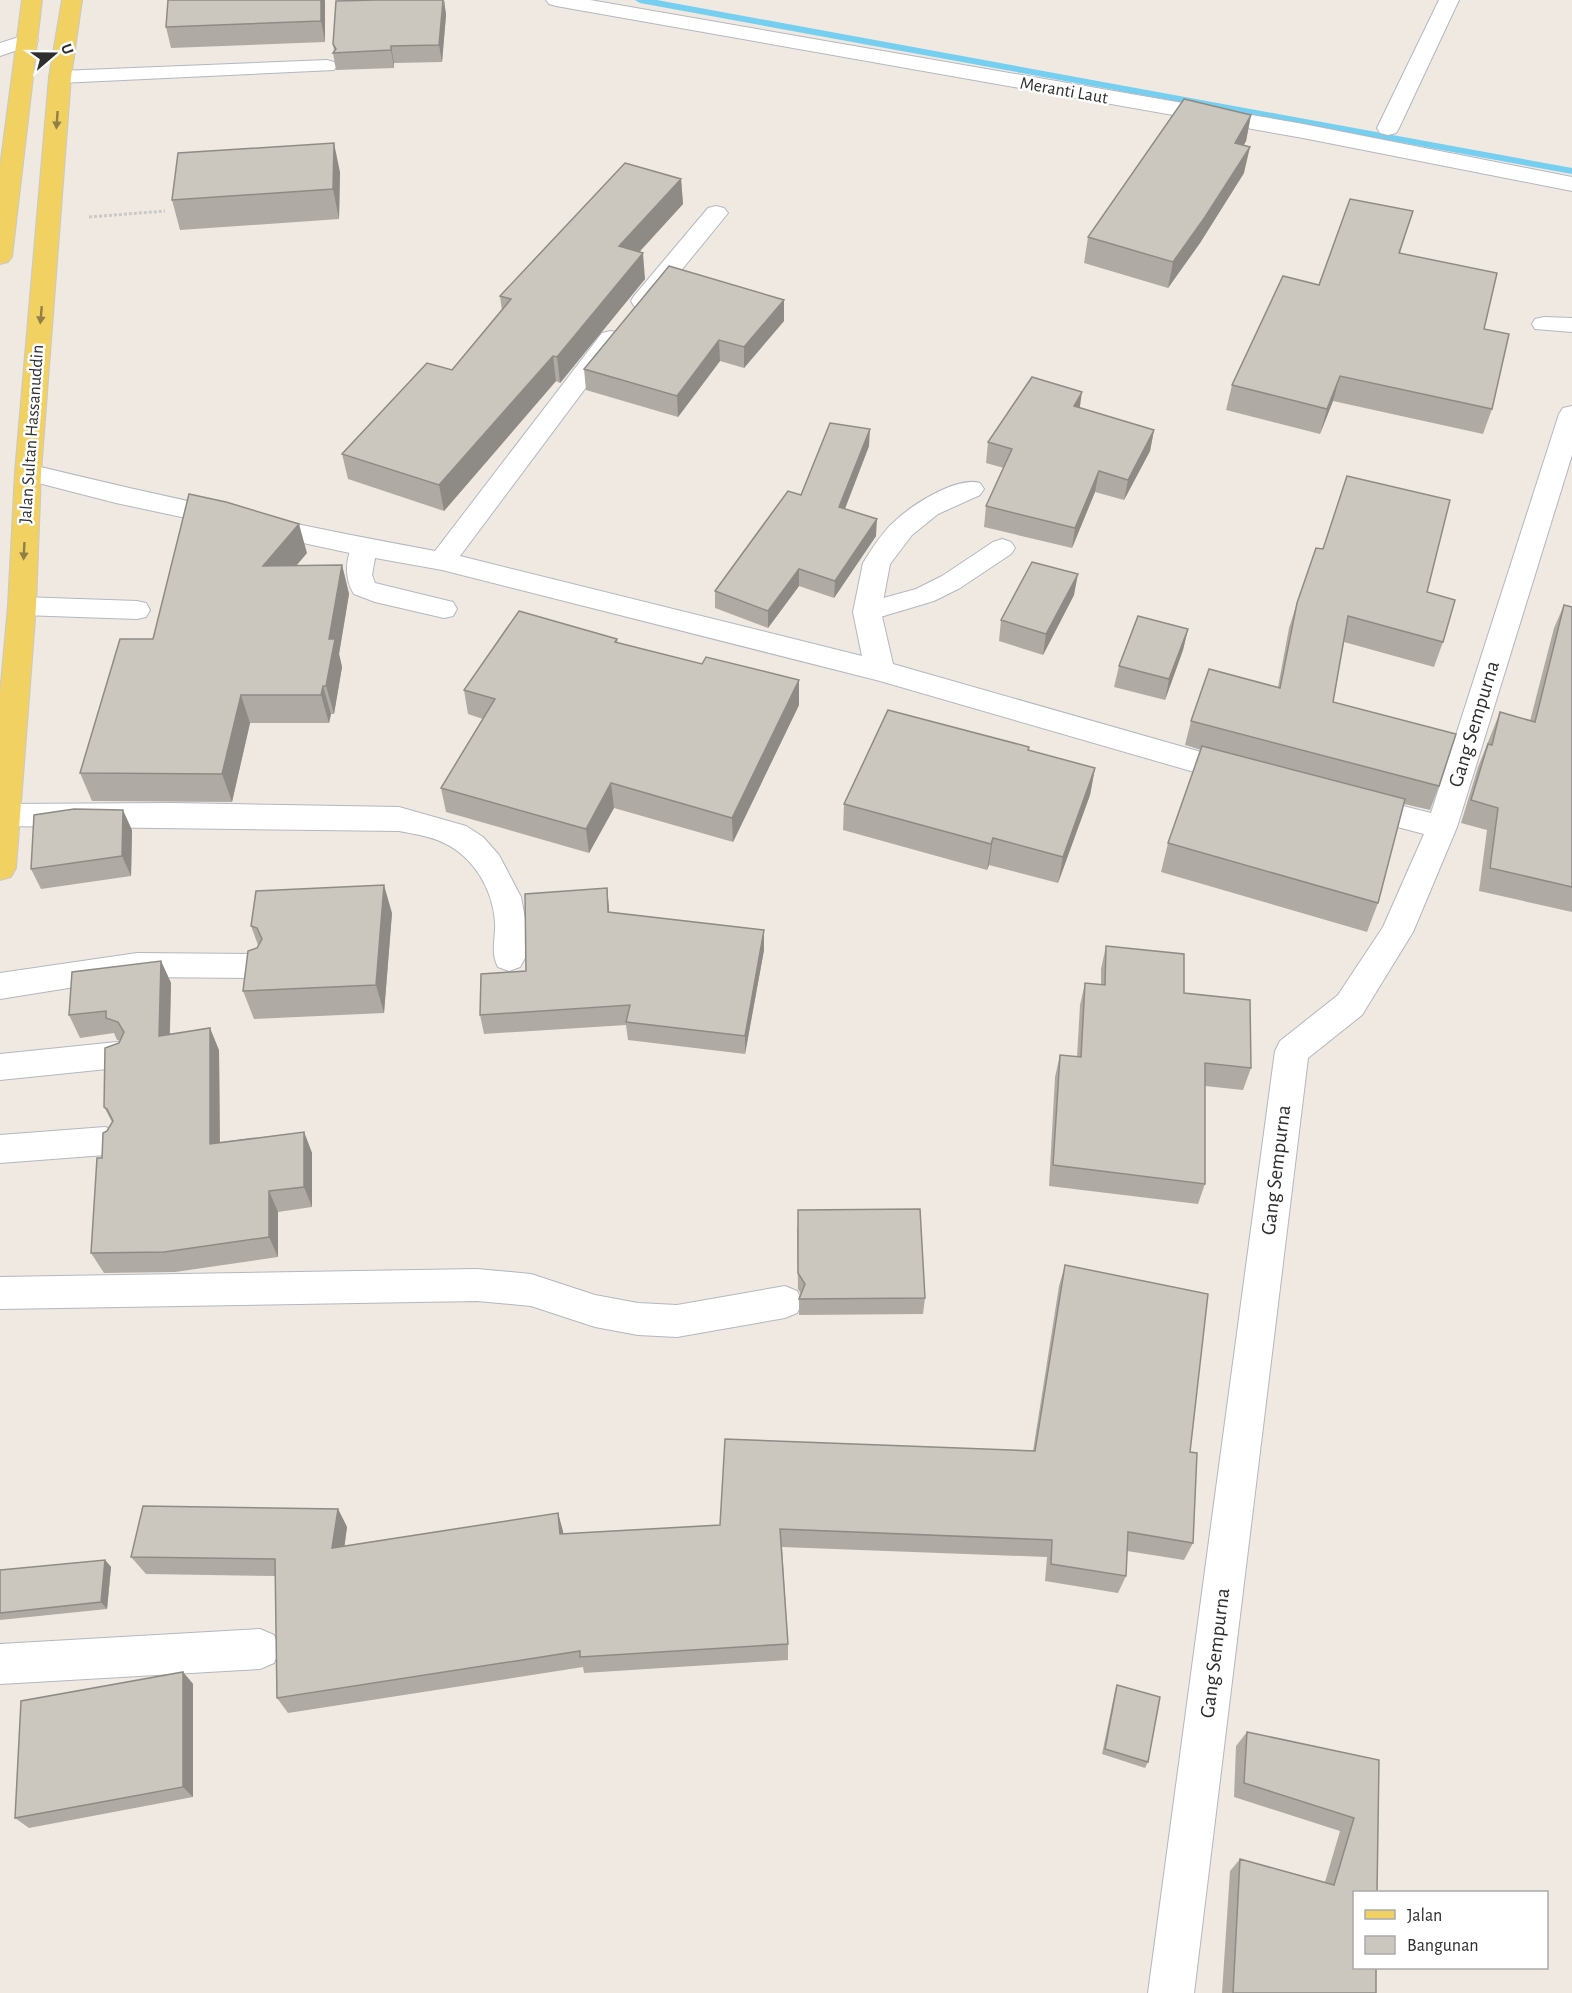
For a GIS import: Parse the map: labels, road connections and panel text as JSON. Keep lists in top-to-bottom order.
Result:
{
  "streets": {
    "main road": ["Jalan Sultan Hassanuddin"],
    "street": ["Meranti Laut", "Gang Sempurna"]
  },
  "legend": ["Jalan", "Bangunan"],
  "north": "right"
}
